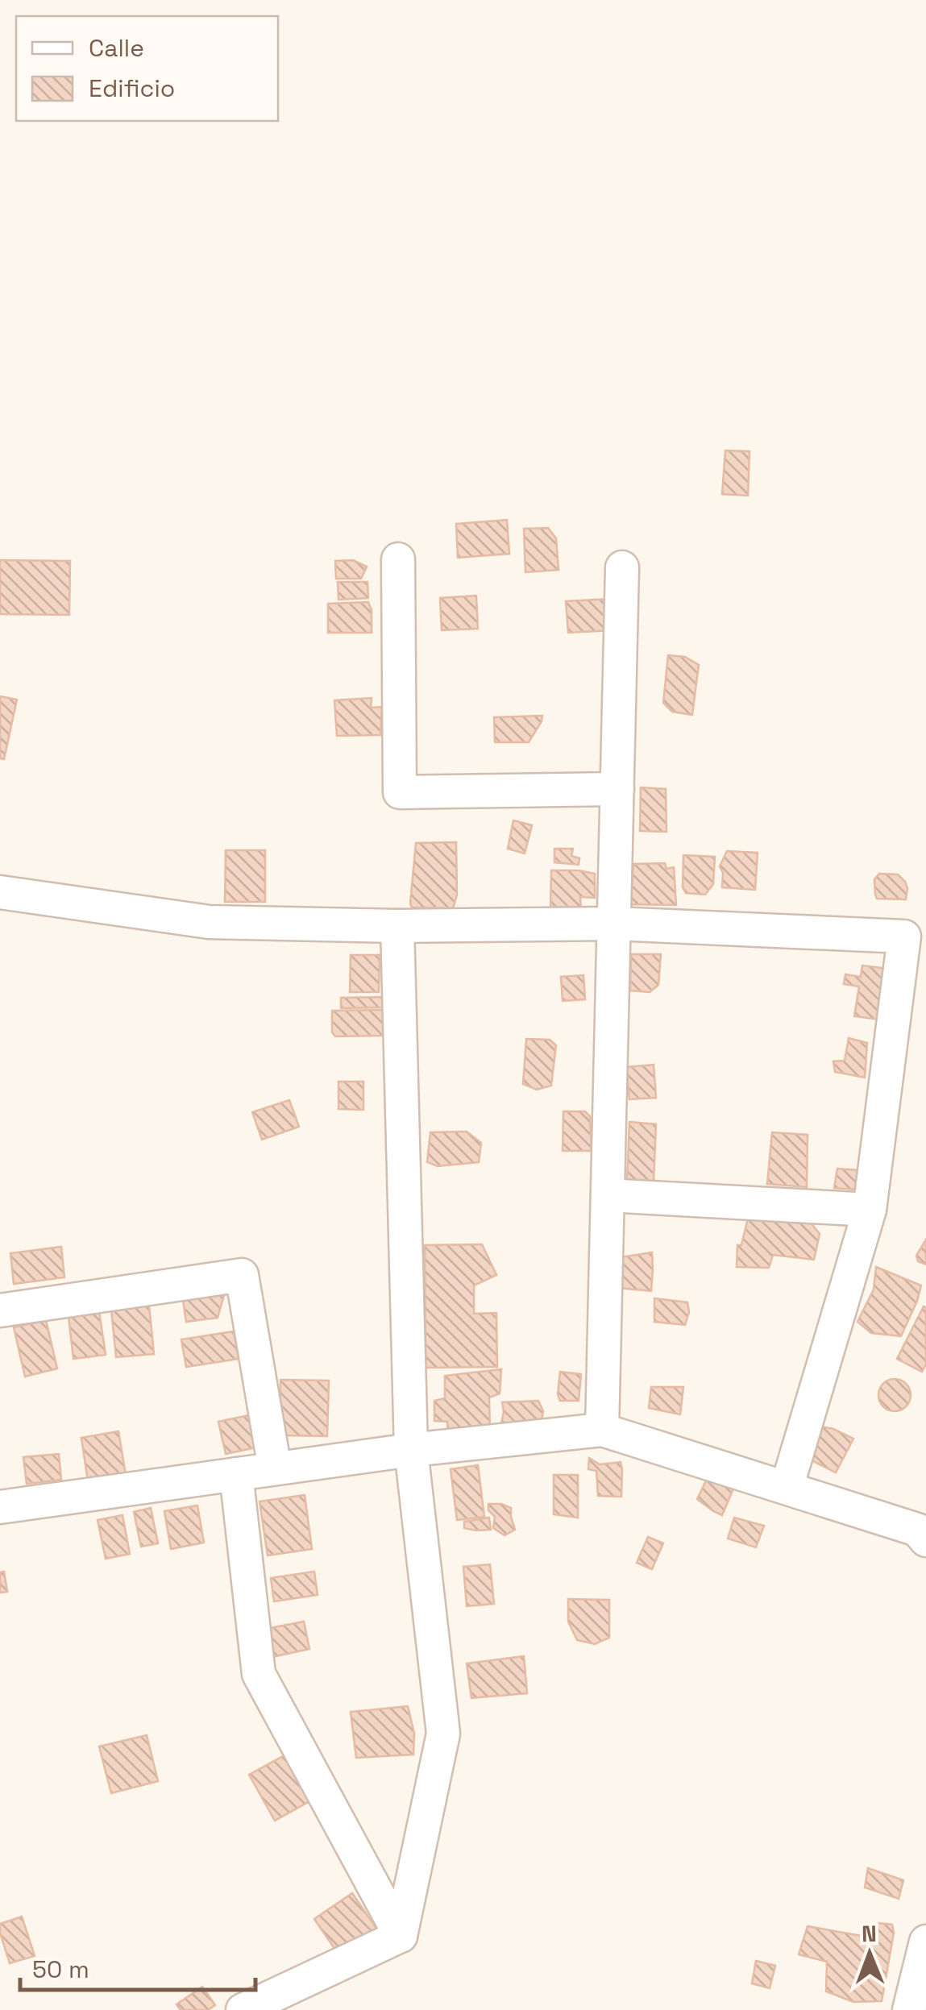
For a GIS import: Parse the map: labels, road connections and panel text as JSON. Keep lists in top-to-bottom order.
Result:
{
  "legend": ["Calle", "Edificio"],
  "scale_bar": "50 m",
  "north": "top"
}
